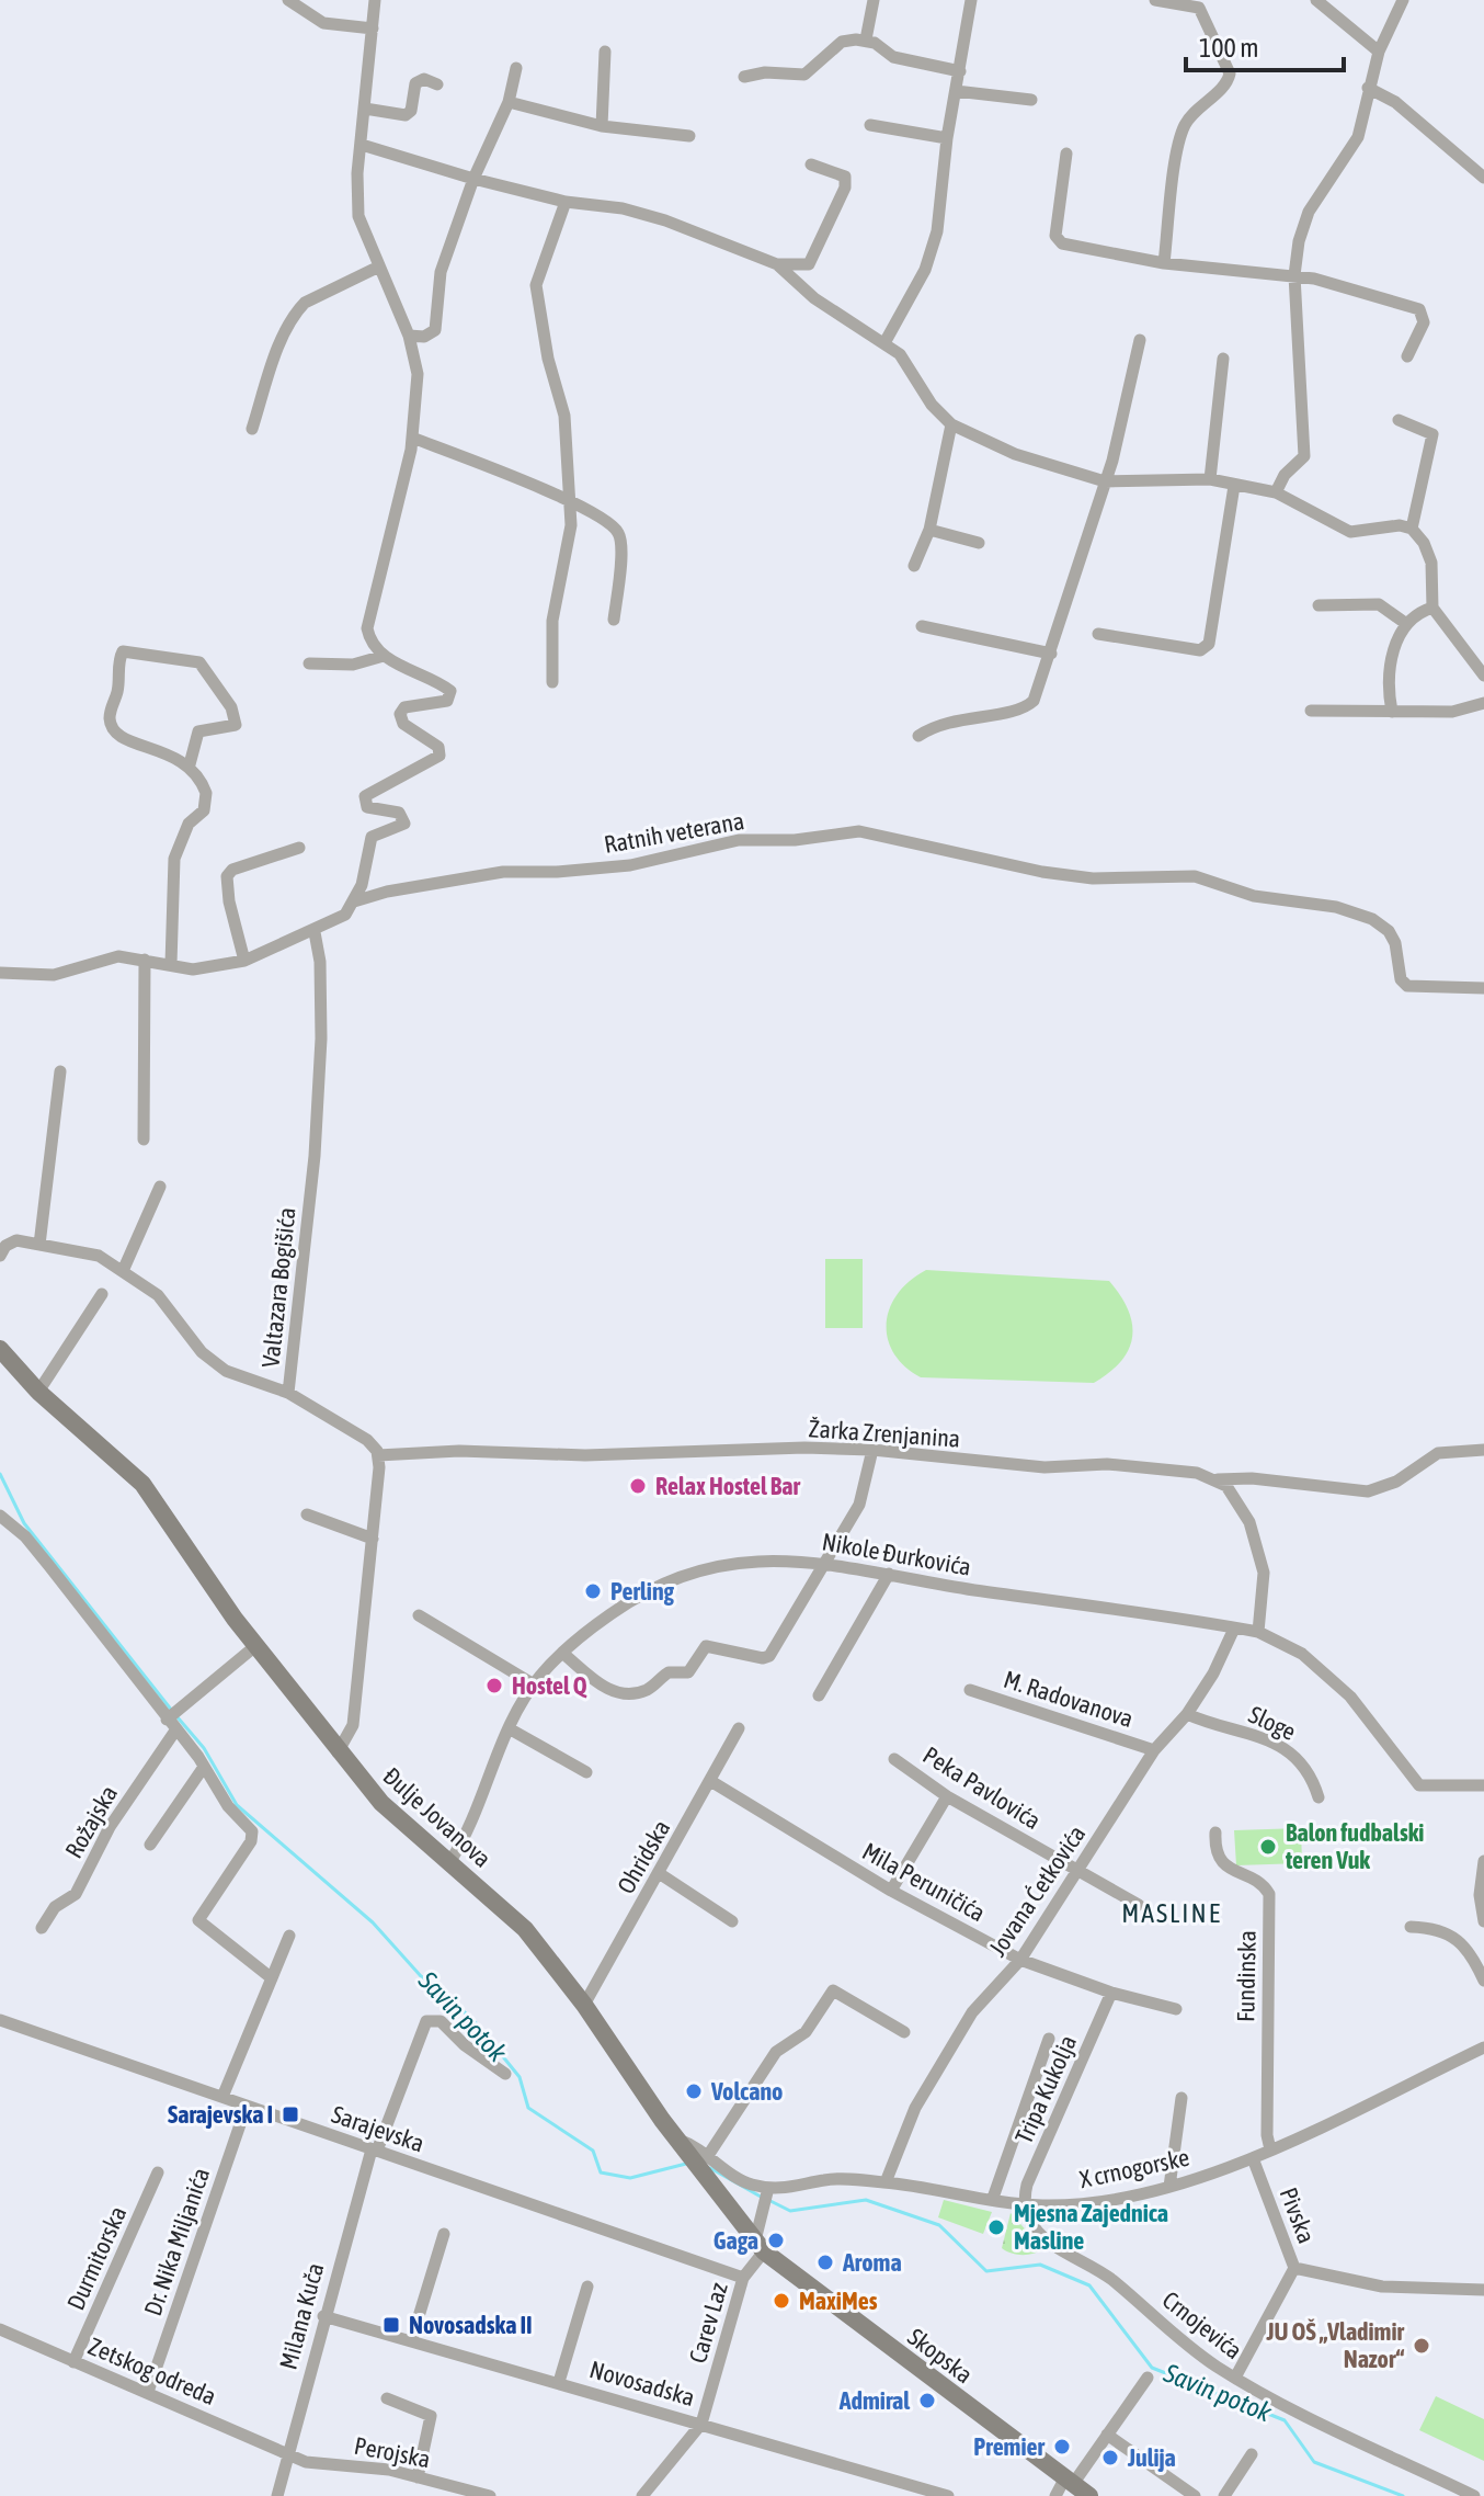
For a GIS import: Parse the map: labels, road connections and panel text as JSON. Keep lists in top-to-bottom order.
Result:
{
  "streets": {
    "street": [
      "Ratnih veterana",
      "Valtazara Bogišića",
      "Žarka Zrenjanina",
      "Nikole Đurkovića",
      "M. Radovanova",
      "Sloge",
      "Peka Pavlovića",
      "Đulje Jovanova",
      "Rožajska",
      "Ohridska",
      "Mila Peruničića",
      "Jovana Ćetkovića",
      "Fundinska",
      "Tripa Kukolja",
      "Sarajevska",
      "X crnogorske",
      "Pivska",
      "Dr. Nika Miljanića",
      "Durmitorska",
      "Milana Kuča",
      "Carev Laz",
      "Crnojevića",
      "Skopska",
      "Zetskog odreda",
      "Novosadska",
      "Perojska"
    ]
  },
  "crossings": [
    ["Ratnih veterana", "Valtazara Bogišića"],
    ["Valtazara Bogišića", "Žarka Zrenjanina"],
    ["Nikole Đurkovića", "Đulje Jovanova"],
    ["Nikole Đurkovića", "Jovana Ćetkovića"],
    ["M. Radovanova", "Jovana Ćetkovića"],
    ["Sloge", "Jovana Ćetkovića"],
    ["Peka Pavlovića", "Jovana Ćetkovića"],
    ["Đulje Jovanova", "Ohridska"],
    ["Đulje Jovanova", "Carev Laz"],
    ["Đulje Jovanova", "Skopska"],
    ["Ohridska", "Mila Peruničića"],
    ["Mila Peruničića", "Jovana Ćetkovića"],
    ["Mila Peruničića", "Tripa Kukolja"],
    ["Jovana Ćetkovića", "X crnogorske"],
    ["Fundinska", "X crnogorske"],
    ["Tripa Kukolja", "X crnogorske"],
    ["Tripa Kukolja", "Crnojevića"],
    ["Sarajevska", "Dr. Nika Miljanića"],
    ["Sarajevska", "Milana Kuča"],
    ["Sarajevska", "Carev Laz"],
    ["X crnogorske", "Pivska"],
    ["X crnogorske", "Crnojevića"],
    ["Pivska", "Crnojevića"],
    ["Dr. Nika Miljanića", "Zetskog odreda"],
    ["Durmitorska", "Zetskog odreda"],
    ["Milana Kuča", "Zetskog odreda"],
    ["Milana Kuča", "Novosadska"],
    ["Milana Kuča", "Perojska"],
    ["Carev Laz", "Skopska"],
    ["Carev Laz", "Novosadska"],
    ["Zetskog odreda", "Perojska"]
  ],
  "districts": ["MASLINE"],
  "water": ["Savin potok"],
  "places": {
    "other": [
      "Relax Hostel Bar",
      "Perling",
      "Hostel Q",
      "Balon fudbalski teren Vuk",
      "Volcano",
      "Mjesna Zajednica Masline",
      "Gaga",
      "Aroma",
      "MaxiMes",
      "JU OŠ „Vladimir Nazor“",
      "Admiral",
      "Premier",
      "Julija"
    ],
    "transit": ["Sarajevska I", "Novosadska II"]
  },
  "scale_bar": "100 m"
}
